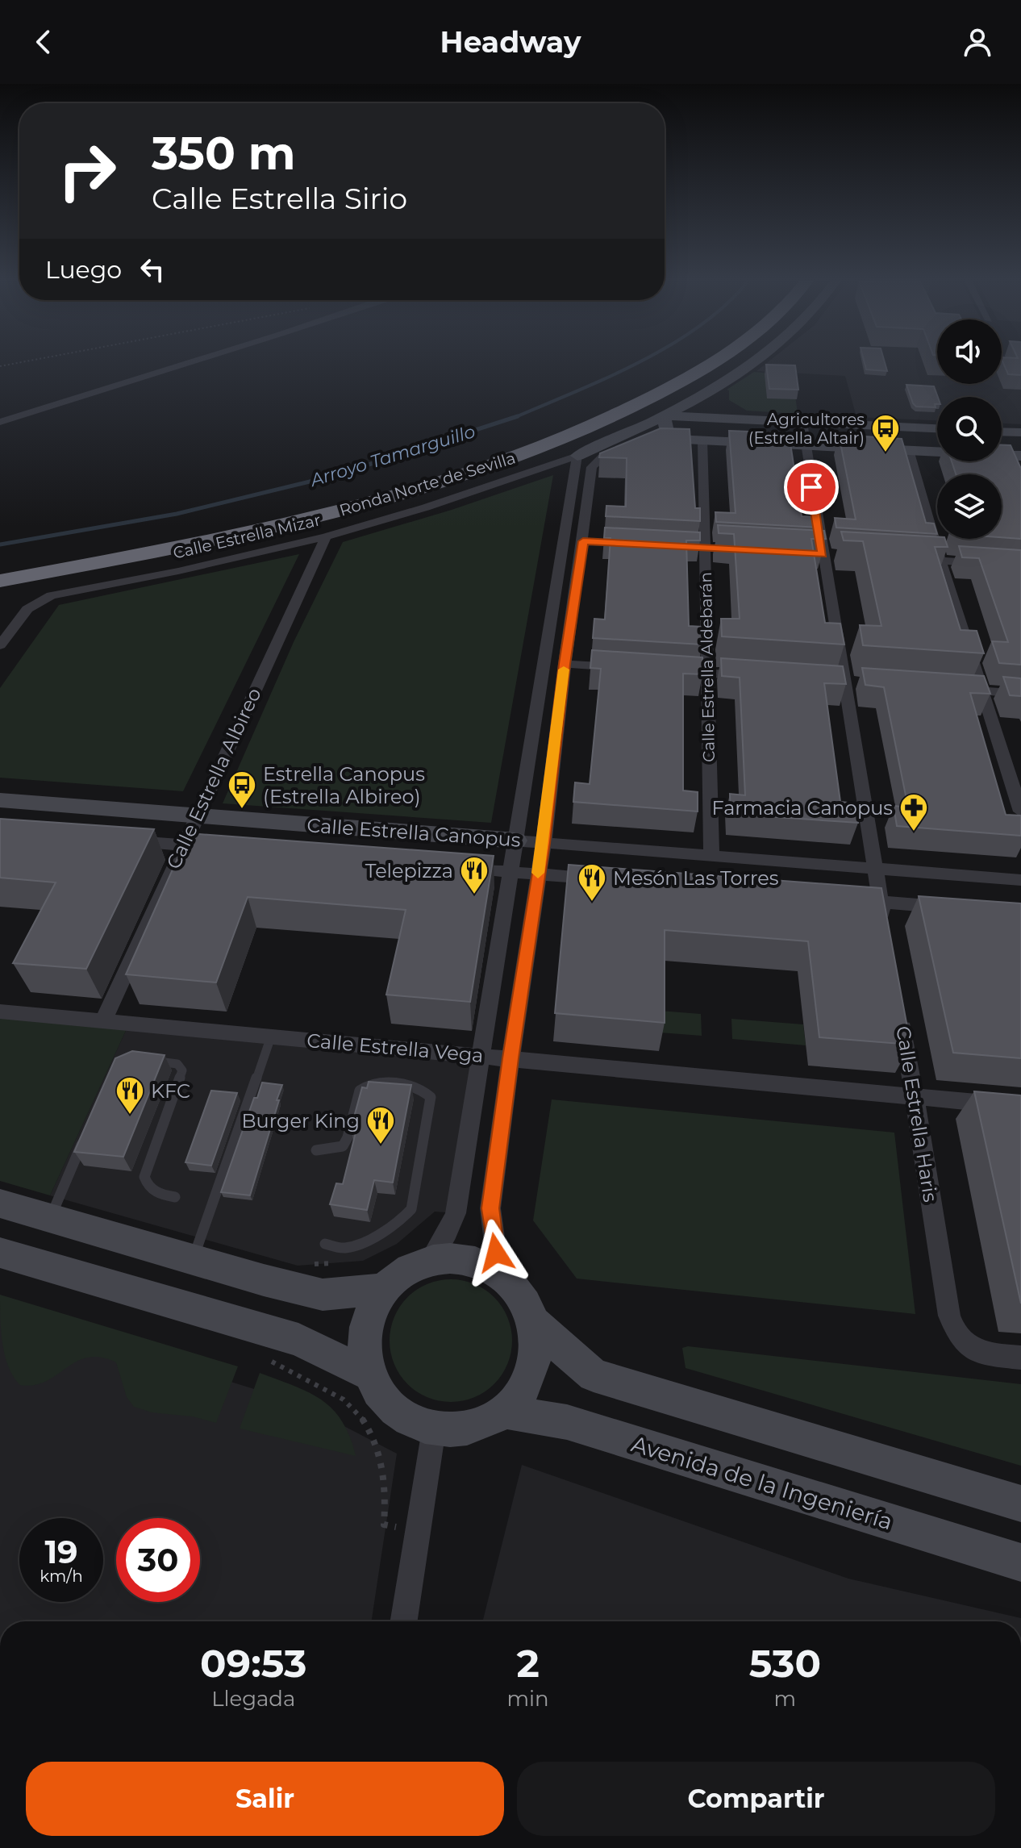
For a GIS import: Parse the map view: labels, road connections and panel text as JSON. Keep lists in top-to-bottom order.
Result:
{
  "streets": {
    "highway": ["Ronda Norte de Sevilla"],
    "street": [
      "Calle Estrella Mizar",
      "Calle Estrella Aldebarán",
      "Calle Estrella Albireo",
      "Calle Estrella Canopus",
      "Calle Estrella Vega",
      "Calle Estrella Haris",
      "Avenida de la Ingeniería"
    ]
  },
  "crossings": [
    ["Calle Estrella Mizar", "Calle Estrella Albireo"],
    ["Calle Estrella Aldebarán", "Calle Estrella Canopus"],
    ["Calle Estrella Albireo", "Calle Estrella Canopus"],
    ["Calle Estrella Albireo", "Calle Estrella Vega"],
    ["Calle Estrella Vega", "Calle Estrella Haris"]
  ],
  "water": ["Arroyo Tamarguillo"],
  "places": {
    "bus stop": ["Agricultores (Estrella Altair)", "Estrella Canopus (Estrella Albireo)"],
    "pharmacy": ["Farmacia Canopus"],
    "restaurant": [
      "Telepizza",
      "Mesón Las Torres",
      "KFC",
      "Burger King"
    ]
  },
  "page": {
    "header": "Headway",
    "turn": ["350 m", "Calle Estrella Sirio"],
    "then": "Luego",
    "speed": "19 km/h",
    "limit": "30",
    "eta": [
      "09:53",
      "Llegada",
      "2",
      "min",
      "530",
      "m"
    ],
    "buttons": ["Salir", "Compartir"]
  }
}
